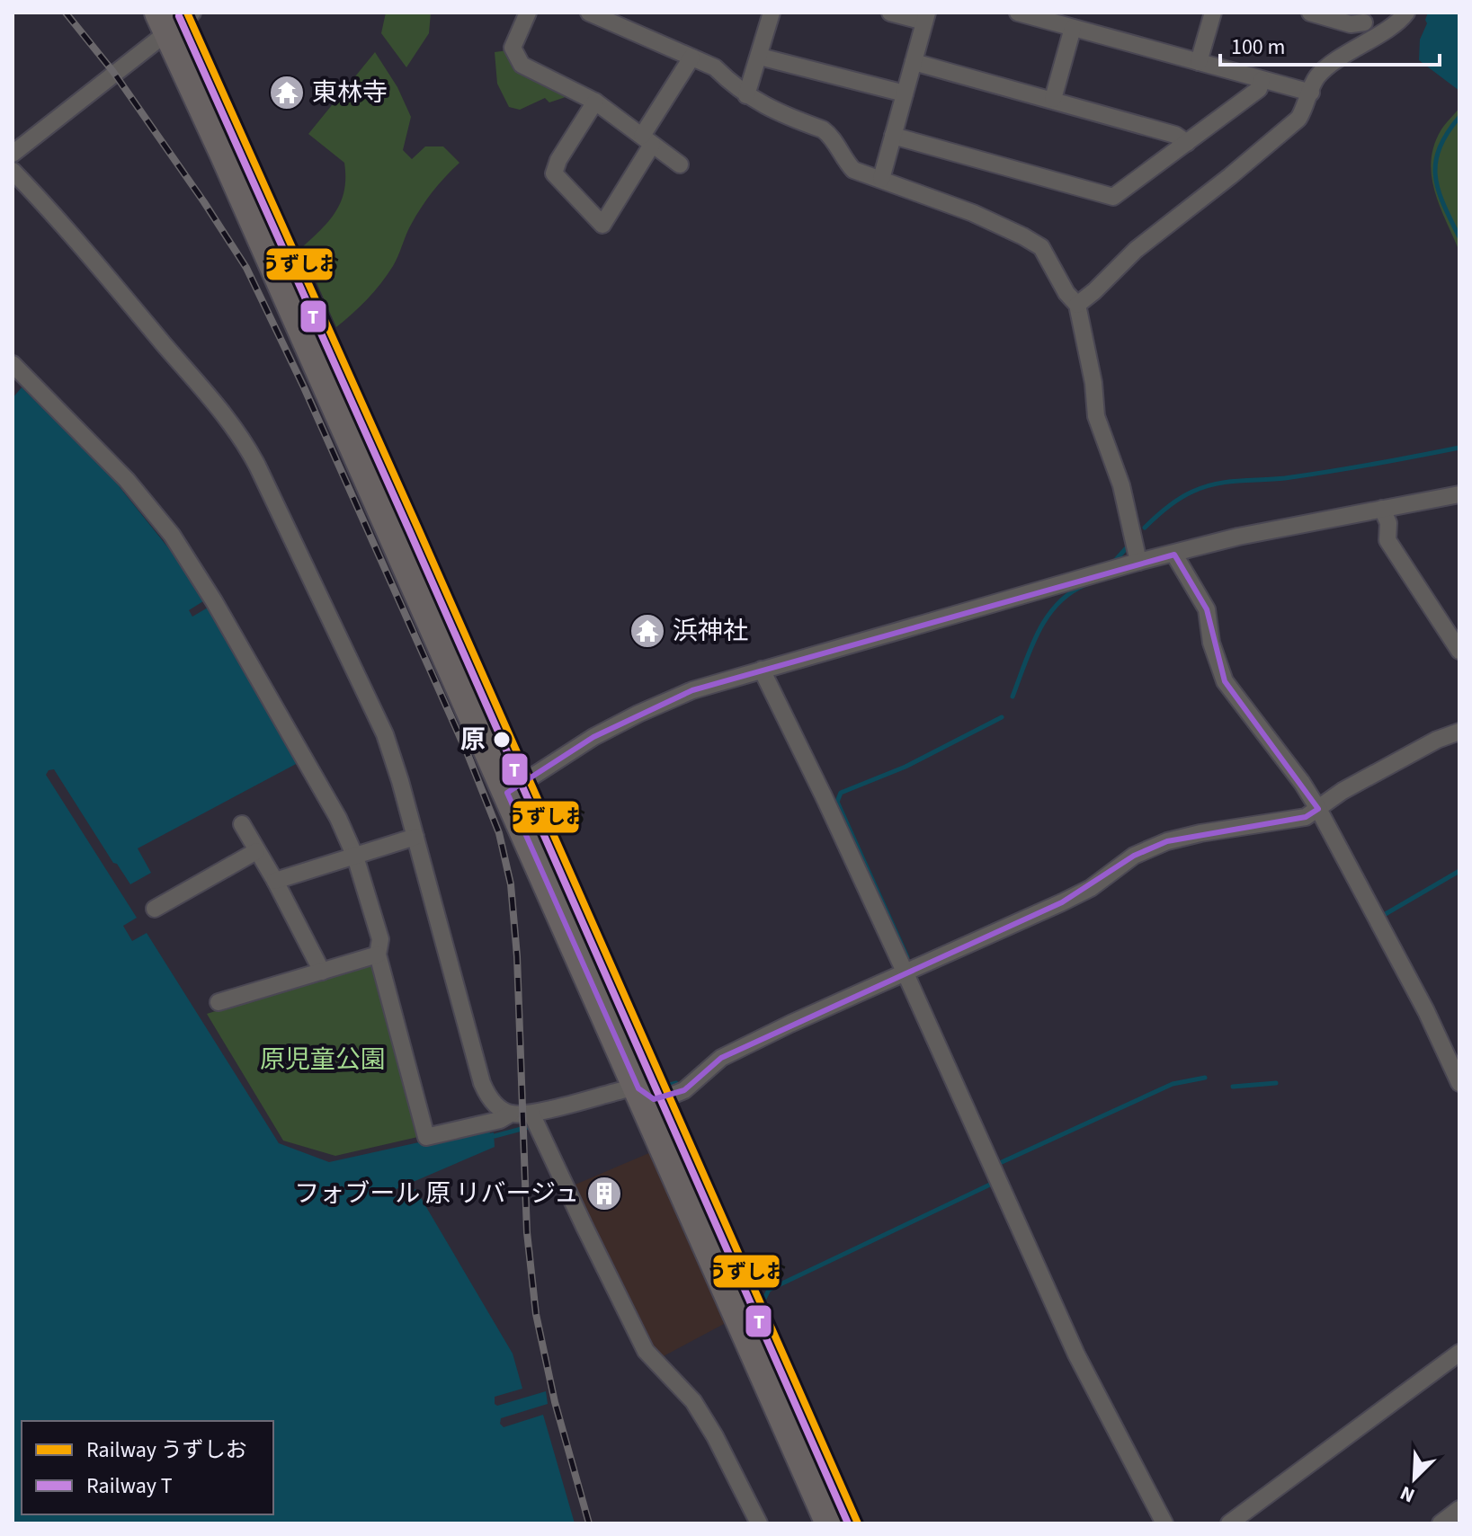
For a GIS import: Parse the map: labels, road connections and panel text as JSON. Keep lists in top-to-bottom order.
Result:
{
  "parks": ["原児童公園"],
  "places": {
    "temple": ["東林寺", "浜神社"],
    "other": ["原"],
    "building": ["フォブール 原 リバージュ"]
  },
  "lines": ["rail line うずしお", "rail line T"],
  "legend": ["Railway うずしお", "Railway T"],
  "scale_bar": "100 m",
  "north": "bottom left"
}
